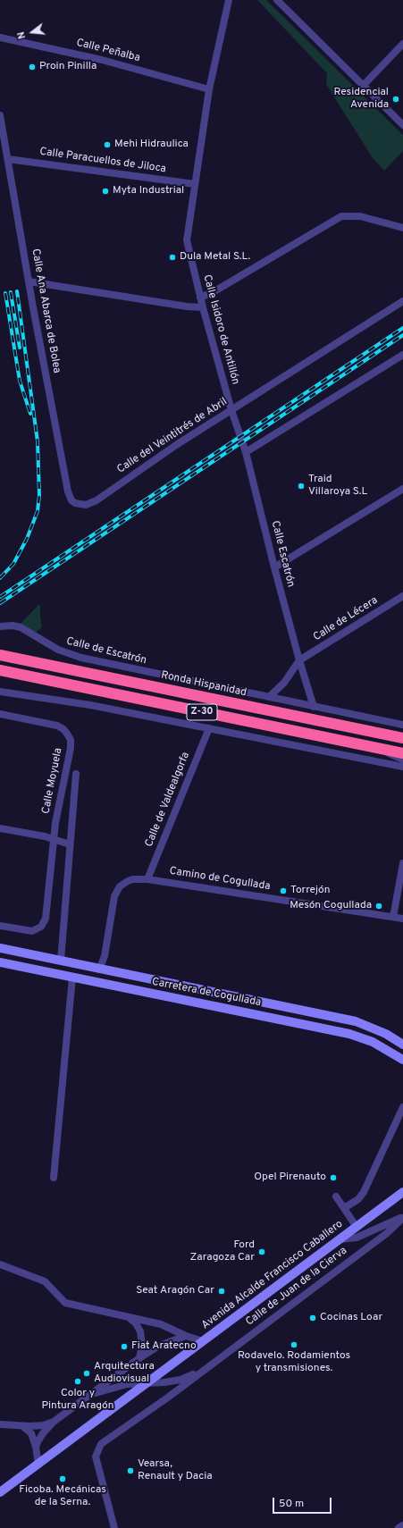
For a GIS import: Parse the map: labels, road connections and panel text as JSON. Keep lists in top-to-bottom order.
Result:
{
  "streets": {
    "highway": ["Ronda Hispanidad", "Z-30"],
    "street": [
      "Calle Peñalba",
      "Calle Paracuellos de Jiloca",
      "Calle Ana Abarca de Bolea",
      "Calle Isidoro de Antillón",
      "Calle del Veintitrés de Abril",
      "Calle Escatrón",
      "Calle de Lécera",
      "Calle de Escatrón",
      "Calle Moyuela",
      "Calle de Valdealgorfa",
      "Camino de Cogullada",
      "Carretera de Cogullada",
      "Avenida Alcalde Francisco Caballero",
      "Calle de Juan de la Cierva"
    ]
  },
  "crossings": [
    ["Calle Peñalba", "Calle Isidoro de Antillón"],
    ["Calle Paracuellos de Jiloca", "Calle Ana Abarca de Bolea"],
    ["Calle Paracuellos de Jiloca", "Calle Isidoro de Antillón"],
    ["Calle Ana Abarca de Bolea", "Calle del Veintitrés de Abril"],
    ["Calle Isidoro de Antillón", "Calle del Veintitrés de Abril"],
    ["Calle Isidoro de Antillón", "Calle Escatrón"],
    ["Calle Escatrón", "Calle de Lécera"],
    ["Calle Escatrón", "Calle de Escatrón"],
    ["Calle Moyuela", "Carretera de Cogullada"],
    ["Calle de Valdealgorfa", "Camino de Cogullada"],
    ["Camino de Cogullada", "Carretera de Cogullada"],
    ["Avenida Alcalde Francisco Caballero", "Calle de Juan de la Cierva"]
  ],
  "places": [
    "Proin Pinilla",
    "Residencial Avenida",
    "Mehi Hidraulica",
    "Myta Industrial",
    "Dula Metal S.L.",
    "Traid Villaroya S.L",
    "Torrejón",
    "Mesón Cogullada",
    "Opel Pirenauto",
    "Ford Zaragoza Car",
    "Seat Aragón Car",
    "Cocinas Loar",
    "Rodavelo. Rodamientos y transmisiones.",
    "Fiat Aratecno",
    "Arquitectura Audiovisual",
    "Color y Pintura Aragón",
    "Vearsa, Renault y Dacia",
    "Ficoba. Mecánicas de la Serna."
  ],
  "scale_bar": "50 m",
  "north": "left"
}
